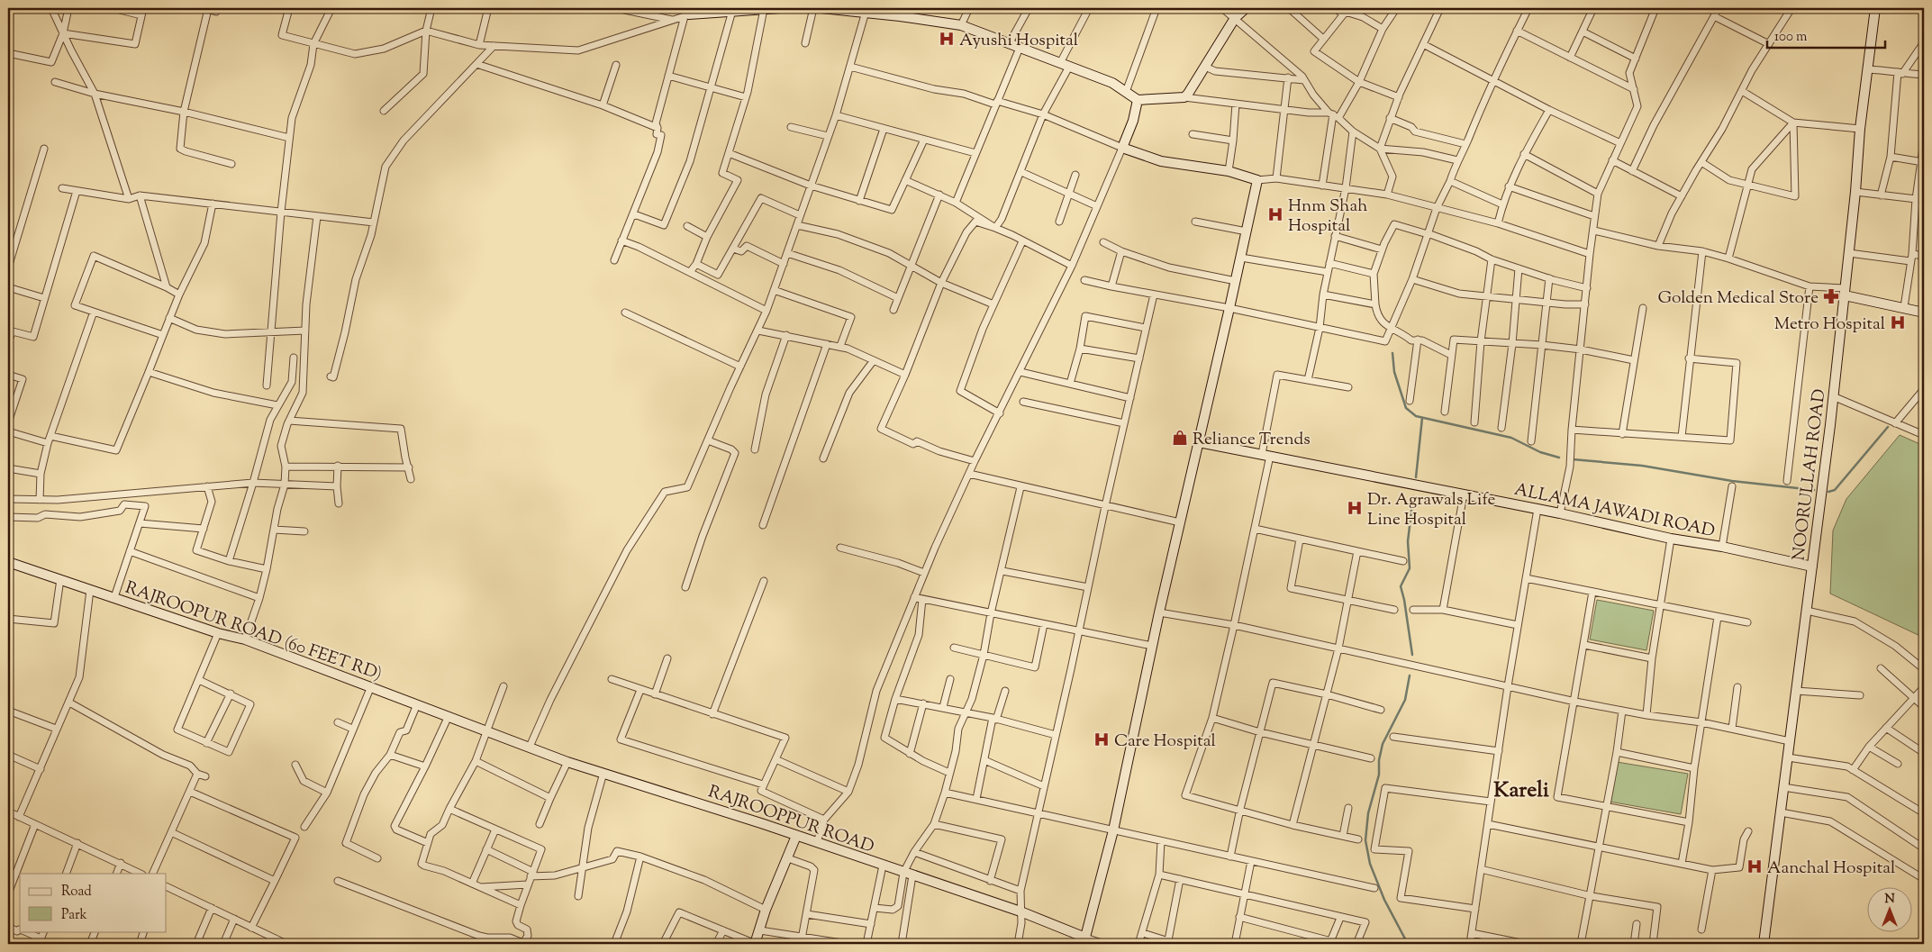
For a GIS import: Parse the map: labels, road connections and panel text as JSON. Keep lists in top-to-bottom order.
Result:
{
  "streets": {
    "street": [
      "NOORULLAH ROAD",
      "ALLAMA JAWADI ROAD",
      "RAJROOPUR ROAD (60 FEET RD)",
      "RAJROOPPUR ROAD"
    ]
  },
  "crossings": [
    ["NOORULLAH ROAD", "ALLAMA JAWADI ROAD"],
    ["RAJROOPUR ROAD (60 FEET RD)", "RAJROOPPUR ROAD"]
  ],
  "districts": ["Kareli"],
  "places": {
    "hospital": [
      "Ayushi Hospital",
      "Hnm Shah Hospital",
      "Metro Hospital",
      "Dr. Agrawals Life Line Hospital",
      "Care Hospital",
      "Aanchal Hospital"
    ],
    "pharmacy": ["Golden Medical Store"],
    "shop": ["Reliance Trends"]
  },
  "legend": ["Road", "Park"],
  "scale_bar": "100 m",
  "north": "top"
}
